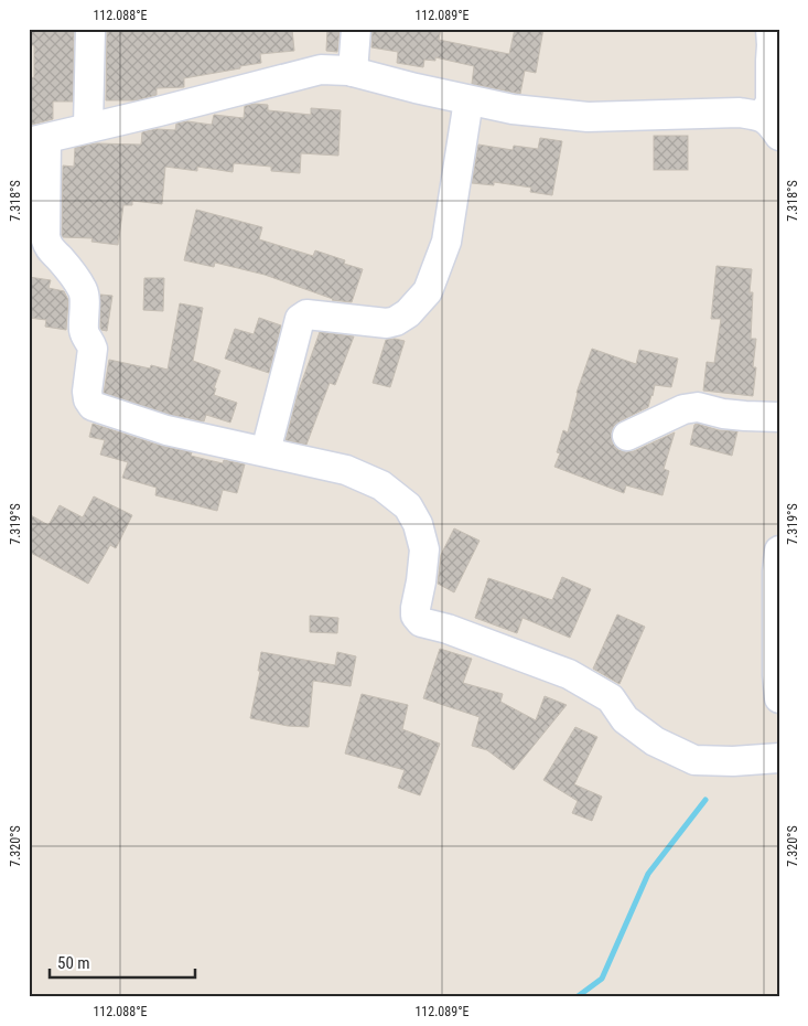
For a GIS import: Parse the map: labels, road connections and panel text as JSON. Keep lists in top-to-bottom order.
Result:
{
  "scale_bar": "50 m",
  "coordinates": [
    "112.088°E",
    "112.089°E",
    "7.318°S",
    "7.319°S",
    "7.320°S"
  ]
}
